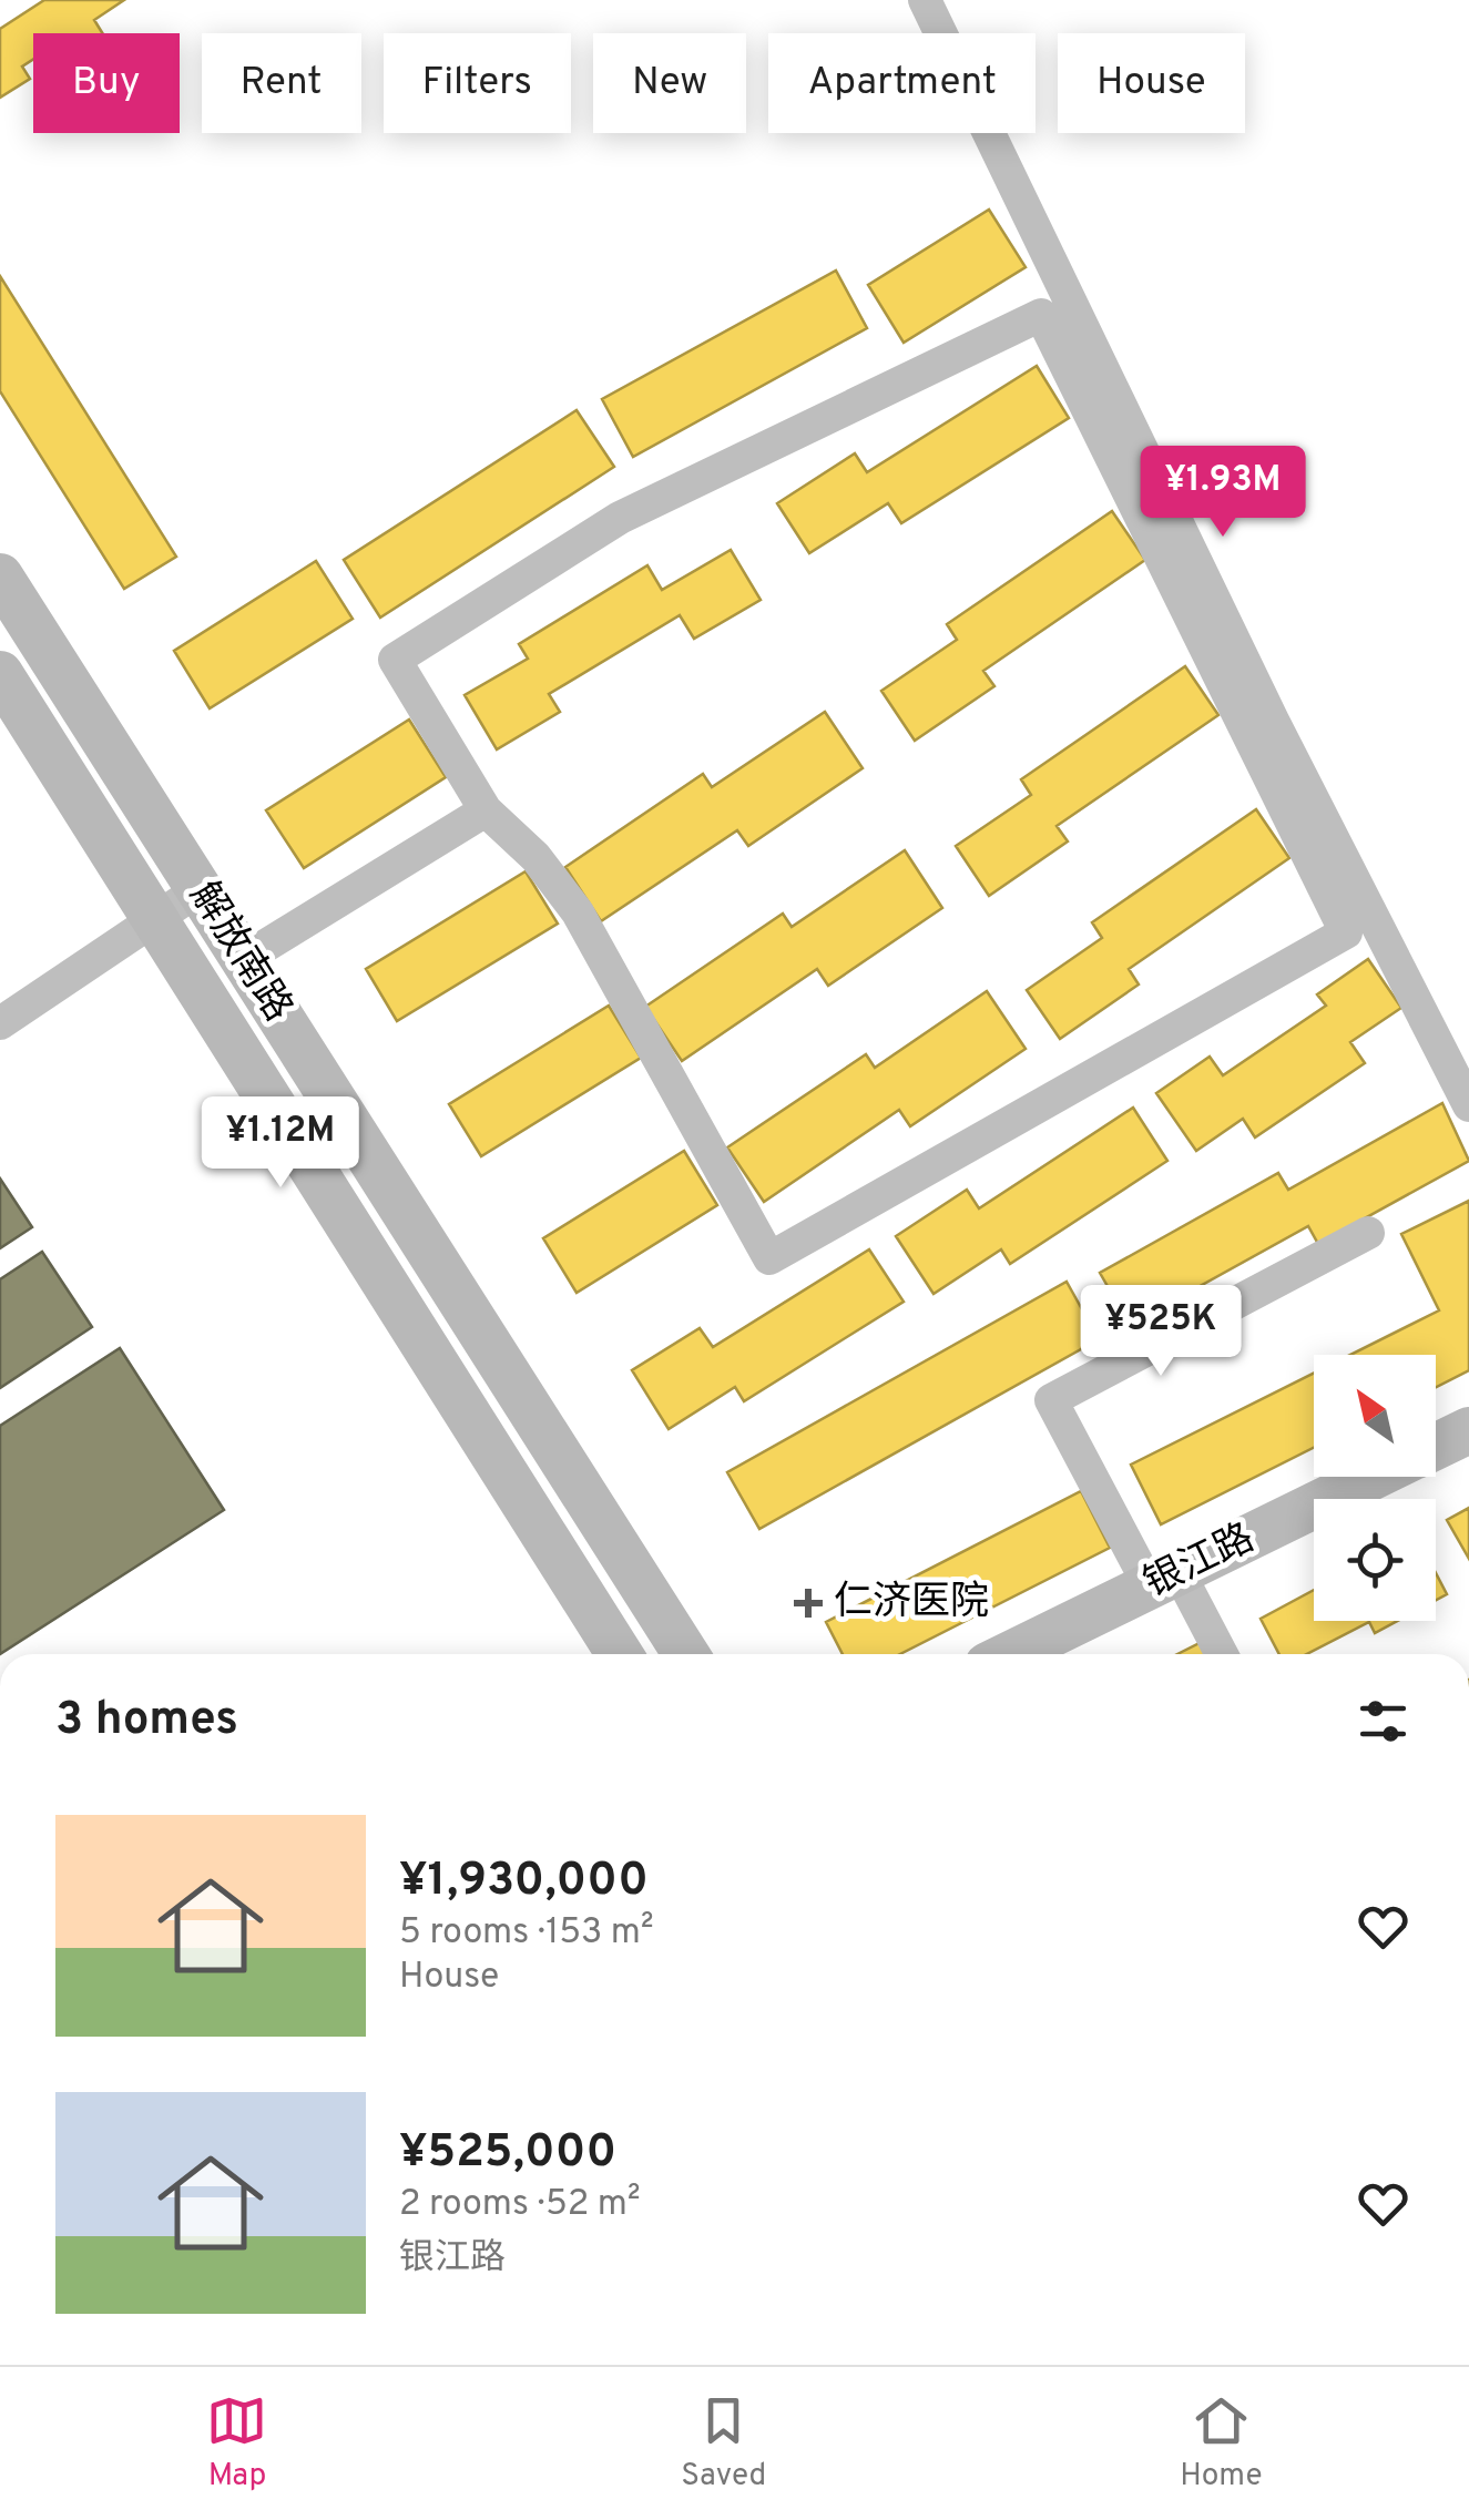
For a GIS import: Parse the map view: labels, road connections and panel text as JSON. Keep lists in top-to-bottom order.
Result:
{
  "streets": {
    "main road": ["解放南路", "银江路"]
  },
  "places": {
    "health": ["仁济医院"]
  },
  "north": "top left",
  "page": {
    "chip": [
      "Buy",
      "Rent",
      "Filters",
      "New",
      "Apartment",
      "House"
    ],
    "price": ["¥1.93M", "¥1.12M", "¥525K"],
    "heading": "3 homes",
    "list": [
      {
        "name": "¥1,930,000",
        "note": "5 rooms · 153 m² · House"
      },
      {
        "name": "¥525,000",
        "note": "2 rooms · 52 m² · 银江路"
      }
    ],
    "tabs": ["Map", "Saved", "Home"]
  }
}
